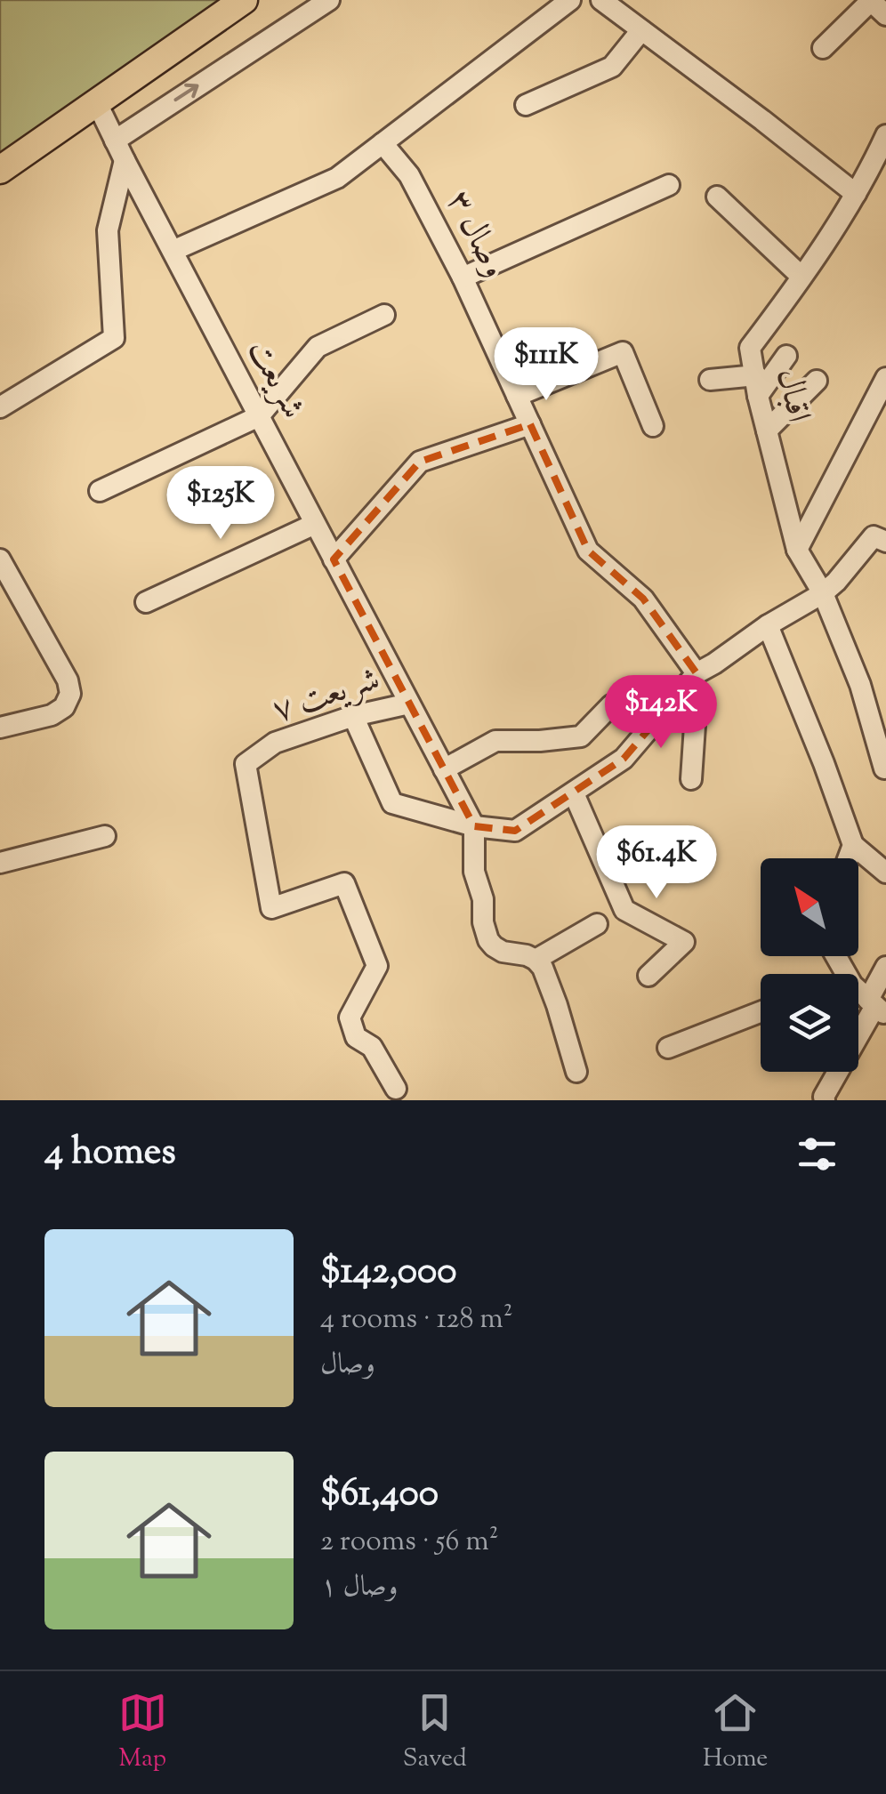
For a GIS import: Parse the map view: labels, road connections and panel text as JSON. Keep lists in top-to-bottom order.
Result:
{
  "streets": {
    "street": [
      "وصال ۳",
      "شریعت",
      "اقبال",
      "شریعت ۷"
    ]
  },
  "crossings": [
    ["شریعت", "شریعت ۷"]
  ],
  "north": "top left",
  "page": {
    "price": [
      "$111K",
      "$125K",
      "$142K",
      "$61.4K"
    ],
    "heading": "4 homes",
    "list": [
      {
        "name": "$142,000",
        "note": "4 rooms · 128 m² · وصال"
      },
      {
        "name": "$61,400",
        "note": "2 rooms · 56 m² · وصال ۱"
      }
    ],
    "tabs": ["Map", "Saved", "Home"]
  }
}
